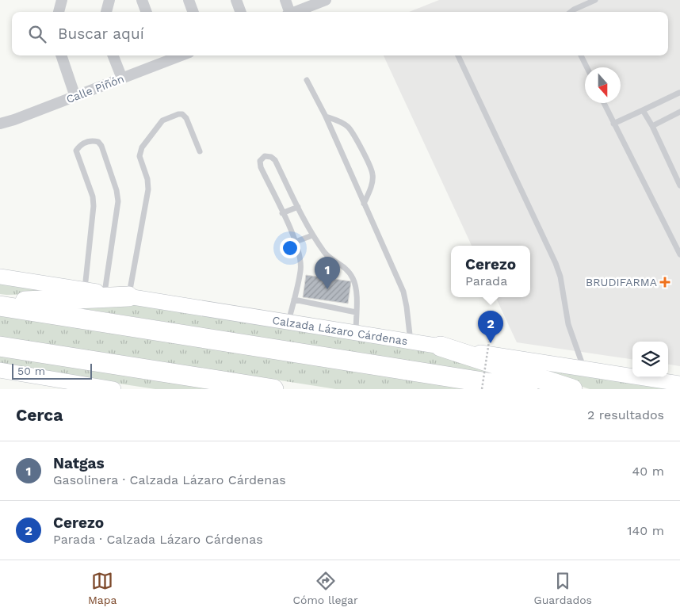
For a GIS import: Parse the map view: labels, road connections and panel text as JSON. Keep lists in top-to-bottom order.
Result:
{
  "streets": {
    "main road": ["Calzada Lázaro Cárdenas"],
    "street": ["Calle Piñón"]
  },
  "places": {
    "health": ["BRUDIFARMA"]
  },
  "scale_bar": "50 m",
  "north": "bottom",
  "page": {
    "search": "Buscar aquí",
    "popup": ["Cerezo", "Parada"],
    "pins": ["1", "2"],
    "scale": "50 m",
    "heading": ["Cerca", "2 resultados"],
    "list": [
      {
        "mark": "1",
        "name": "Natgas",
        "note": "Gasolinera · Calzada Lázaro Cárdenas",
        "value": "40 m"
      },
      {
        "mark": "2",
        "name": "Cerezo",
        "note": "Parada · Calzada Lázaro Cárdenas",
        "value": "140 m"
      }
    ],
    "nav": ["Mapa", "Cómo llegar", "Guardados"]
  }
}
